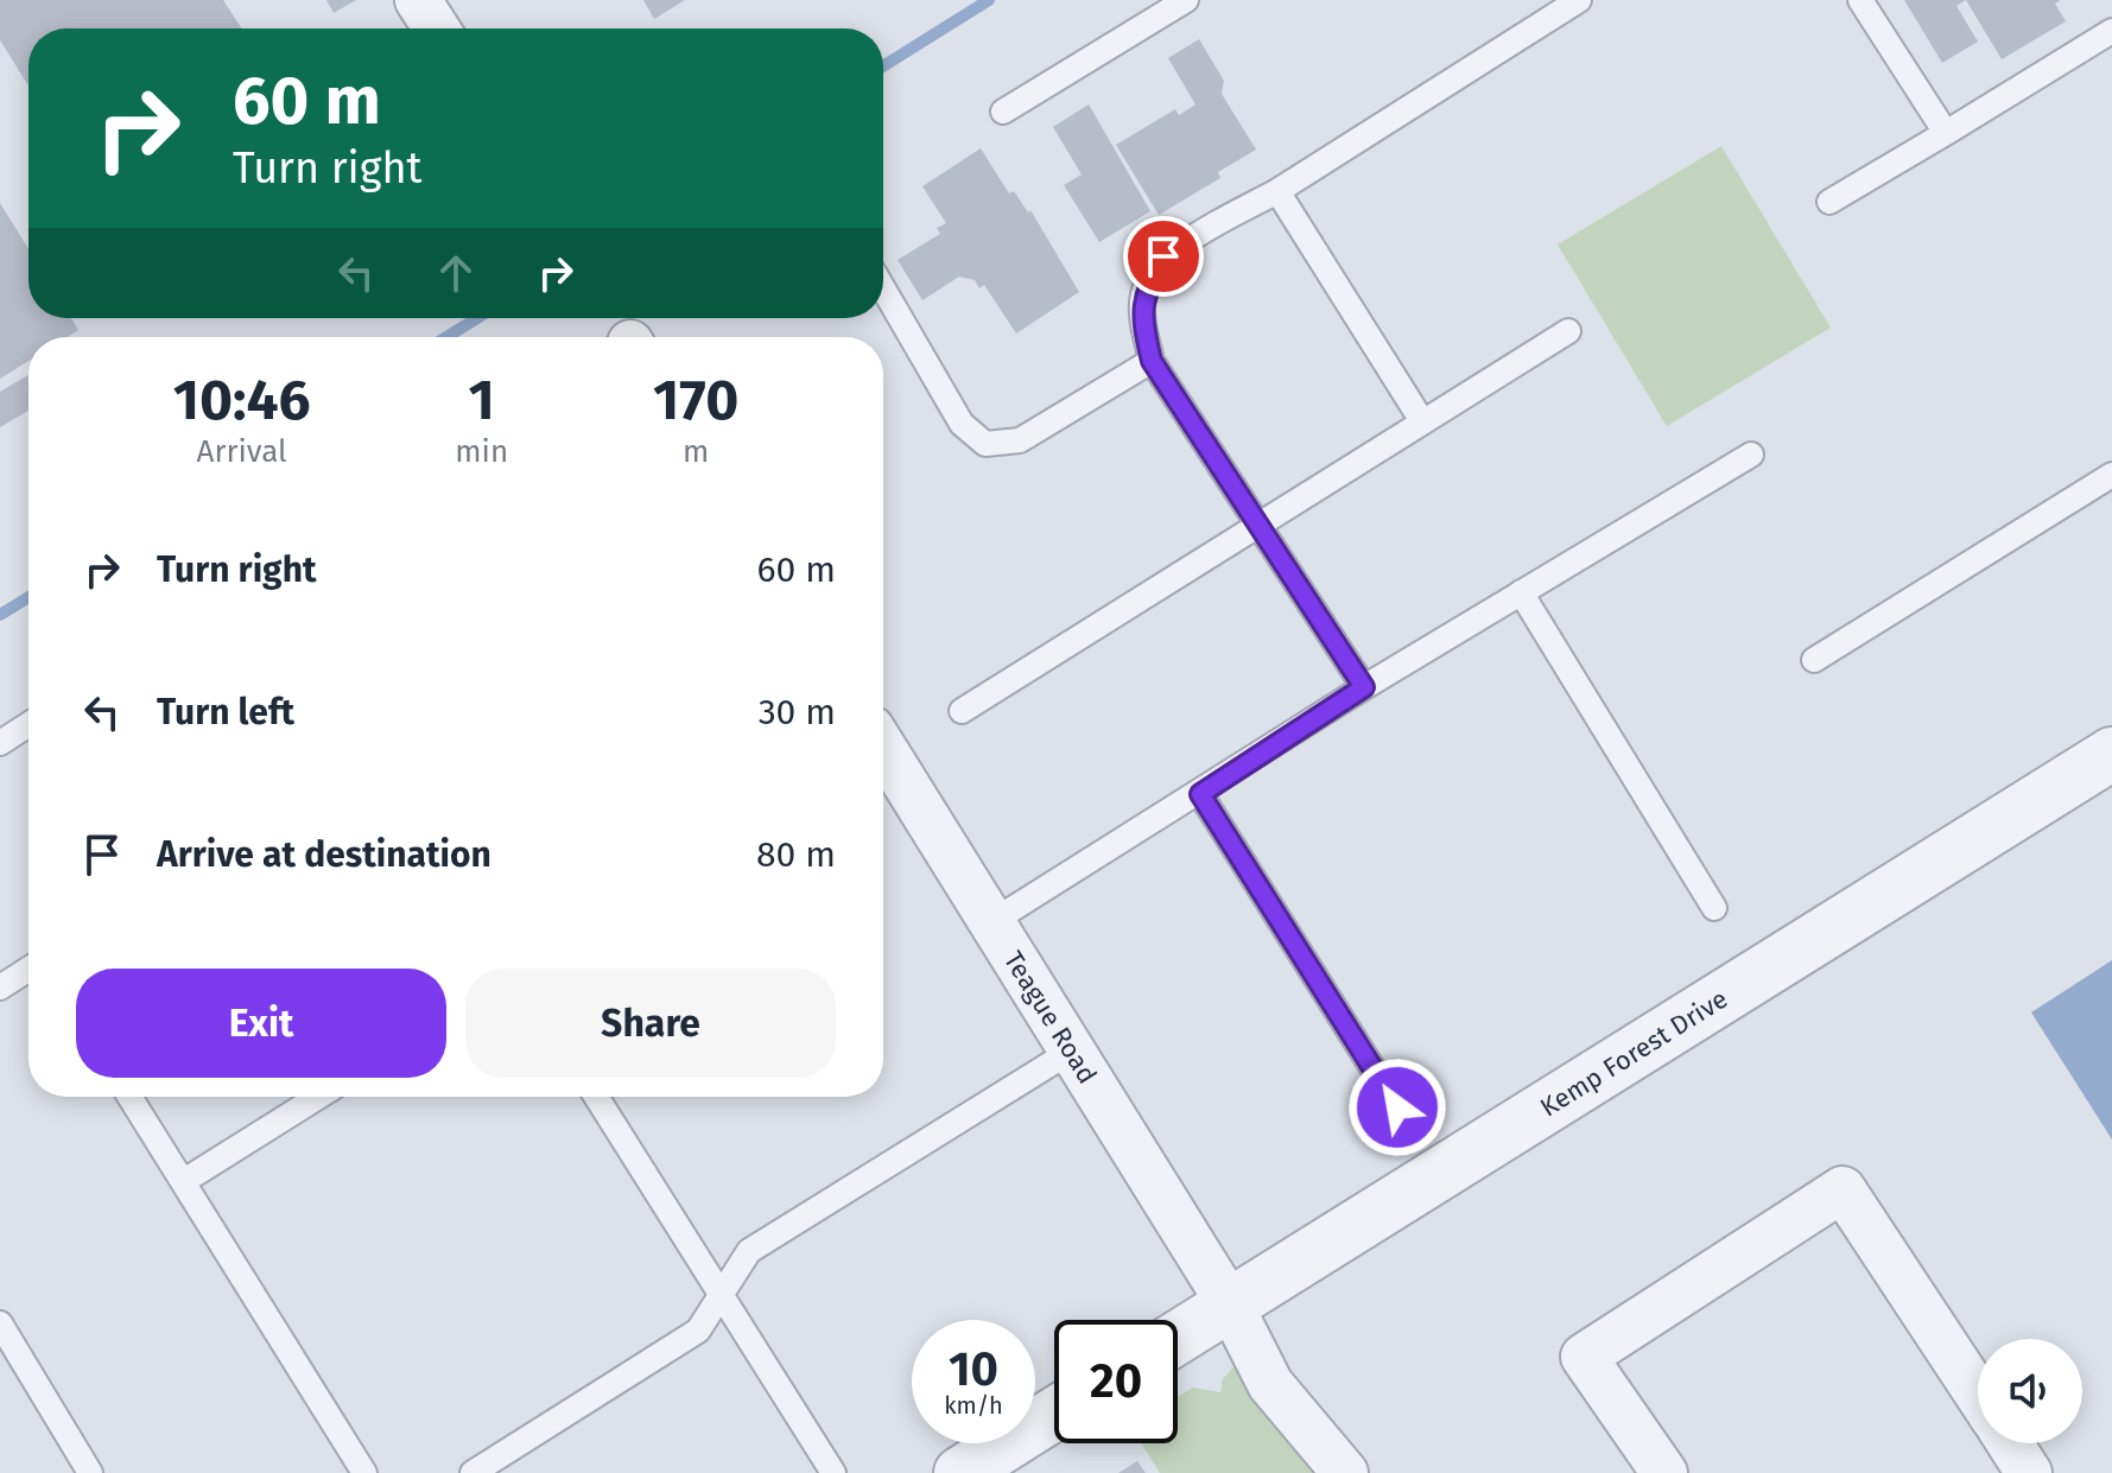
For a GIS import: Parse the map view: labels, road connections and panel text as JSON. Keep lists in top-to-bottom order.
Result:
{
  "streets": {
    "street": ["Teague Road", "Kemp Forest Drive"]
  },
  "crossings": [
    ["Teague Road", "Kemp Forest Drive"]
  ],
  "page": {
    "turn": ["60 m", "Turn right"],
    "eta": [
      "10:46",
      "Arrival",
      "1",
      "min",
      "170",
      "m"
    ],
    "list": [
      {
        "name": "Turn right",
        "value": "60 m"
      },
      {
        "name": "Turn left",
        "value": "30 m"
      },
      {
        "name": "Arrive at destination",
        "value": "80 m"
      }
    ],
    "buttons": ["Exit", "Share"],
    "speed": "10 km/h",
    "limit": "20"
  }
}
